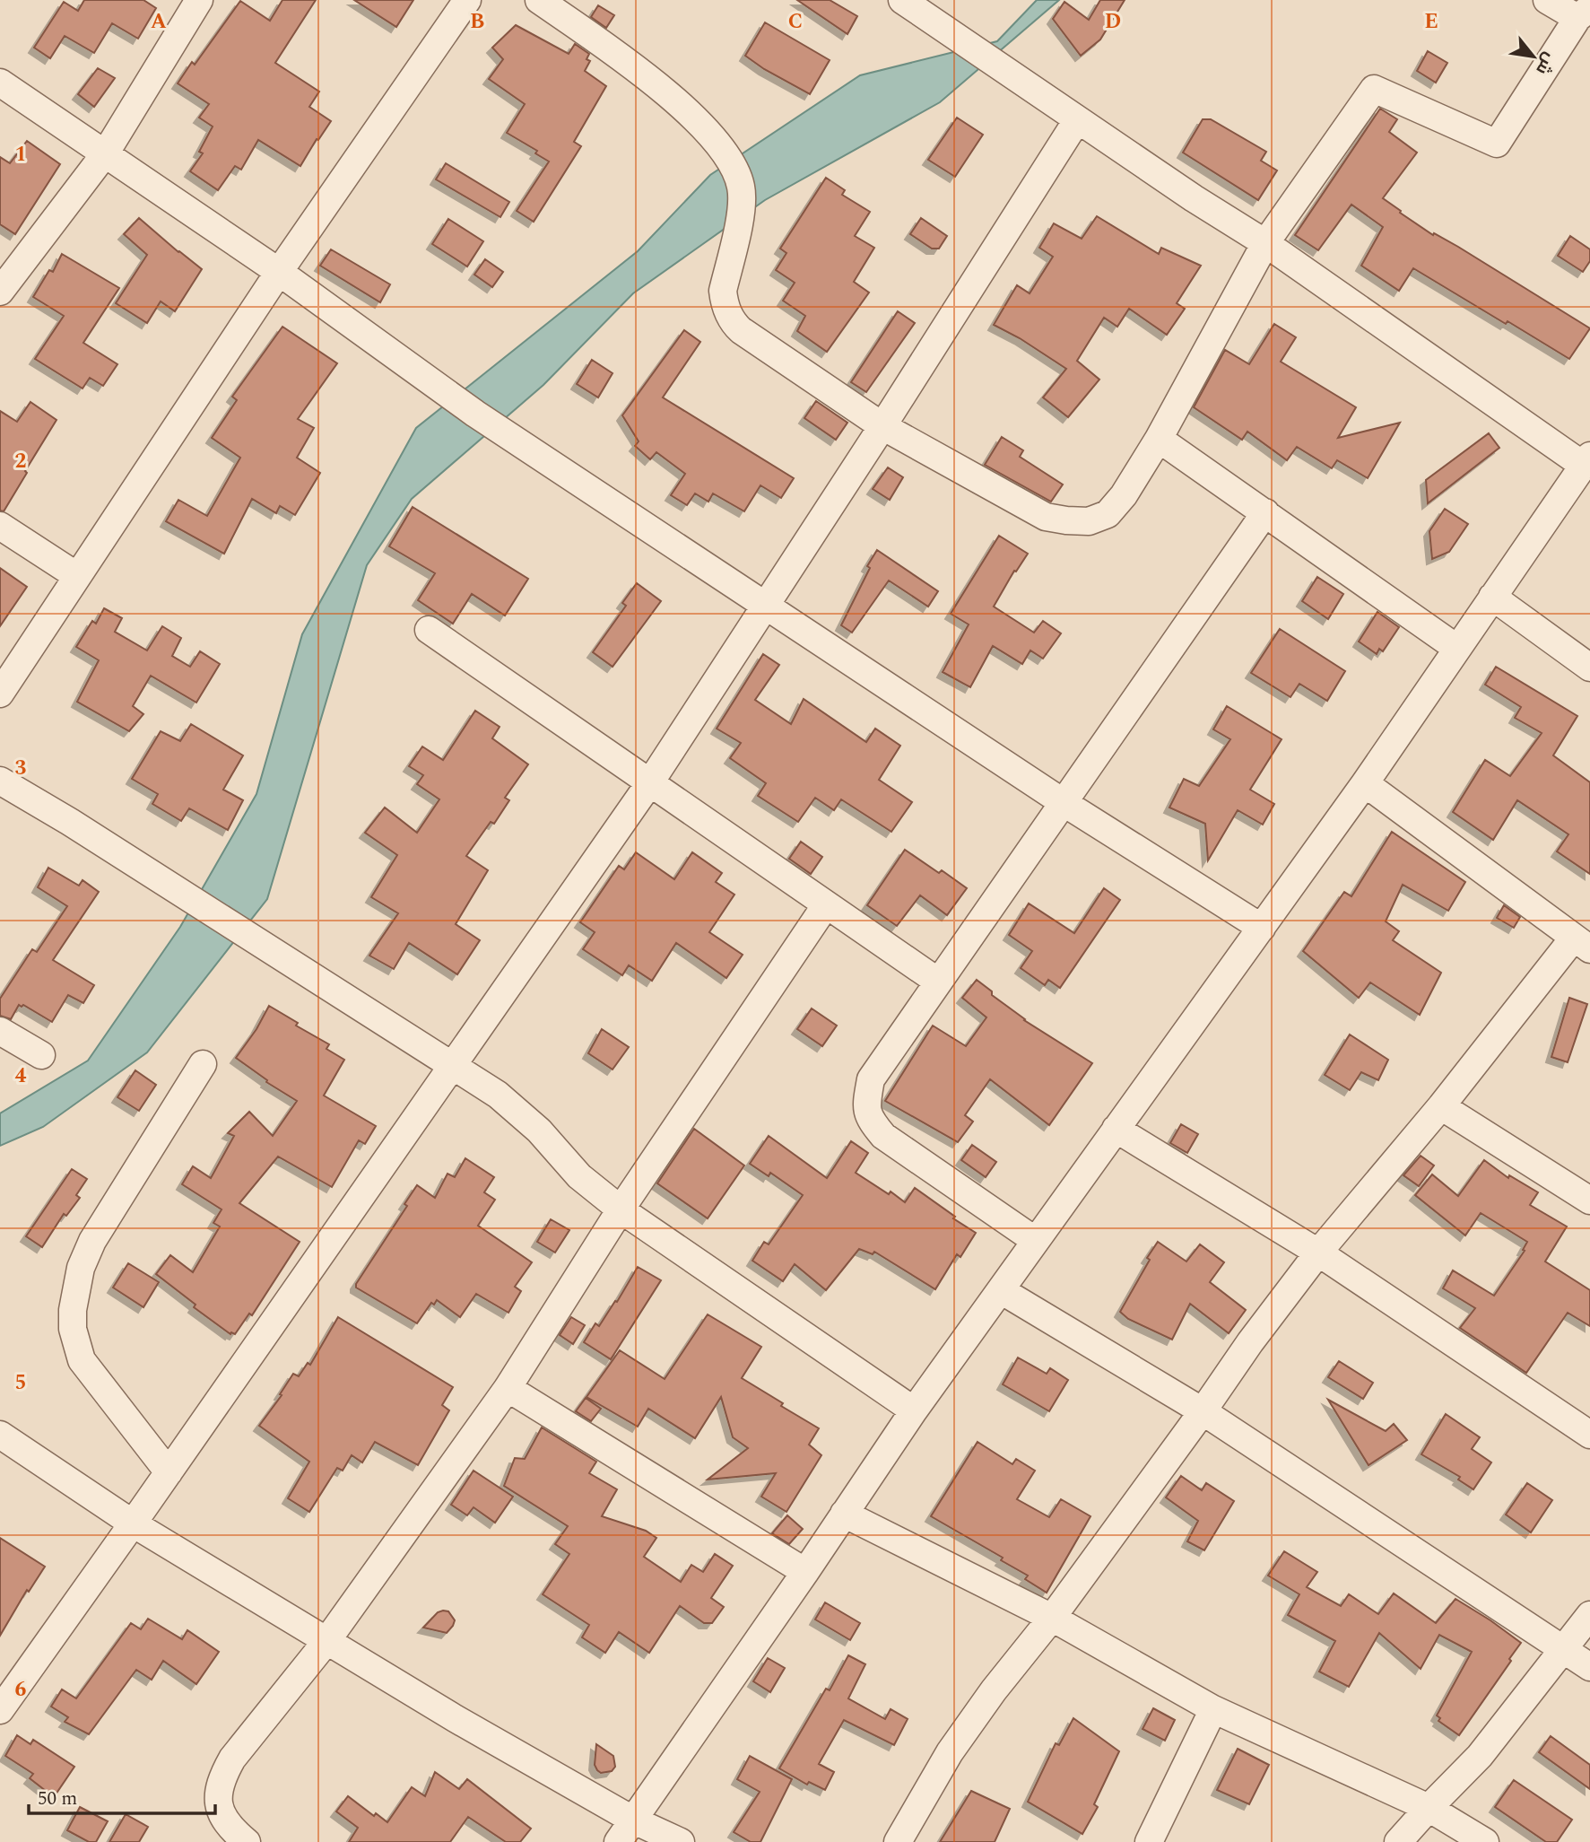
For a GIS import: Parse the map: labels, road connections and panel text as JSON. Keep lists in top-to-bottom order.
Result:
{
  "scale_bar": "50 m",
  "north": "bottom right",
  "grid": {
    "columns": [
      "A",
      "B",
      "C",
      "D",
      "E"
    ],
    "rows": [
      "1",
      "2",
      "3",
      "4",
      "5",
      "6"
    ]
  }
}
